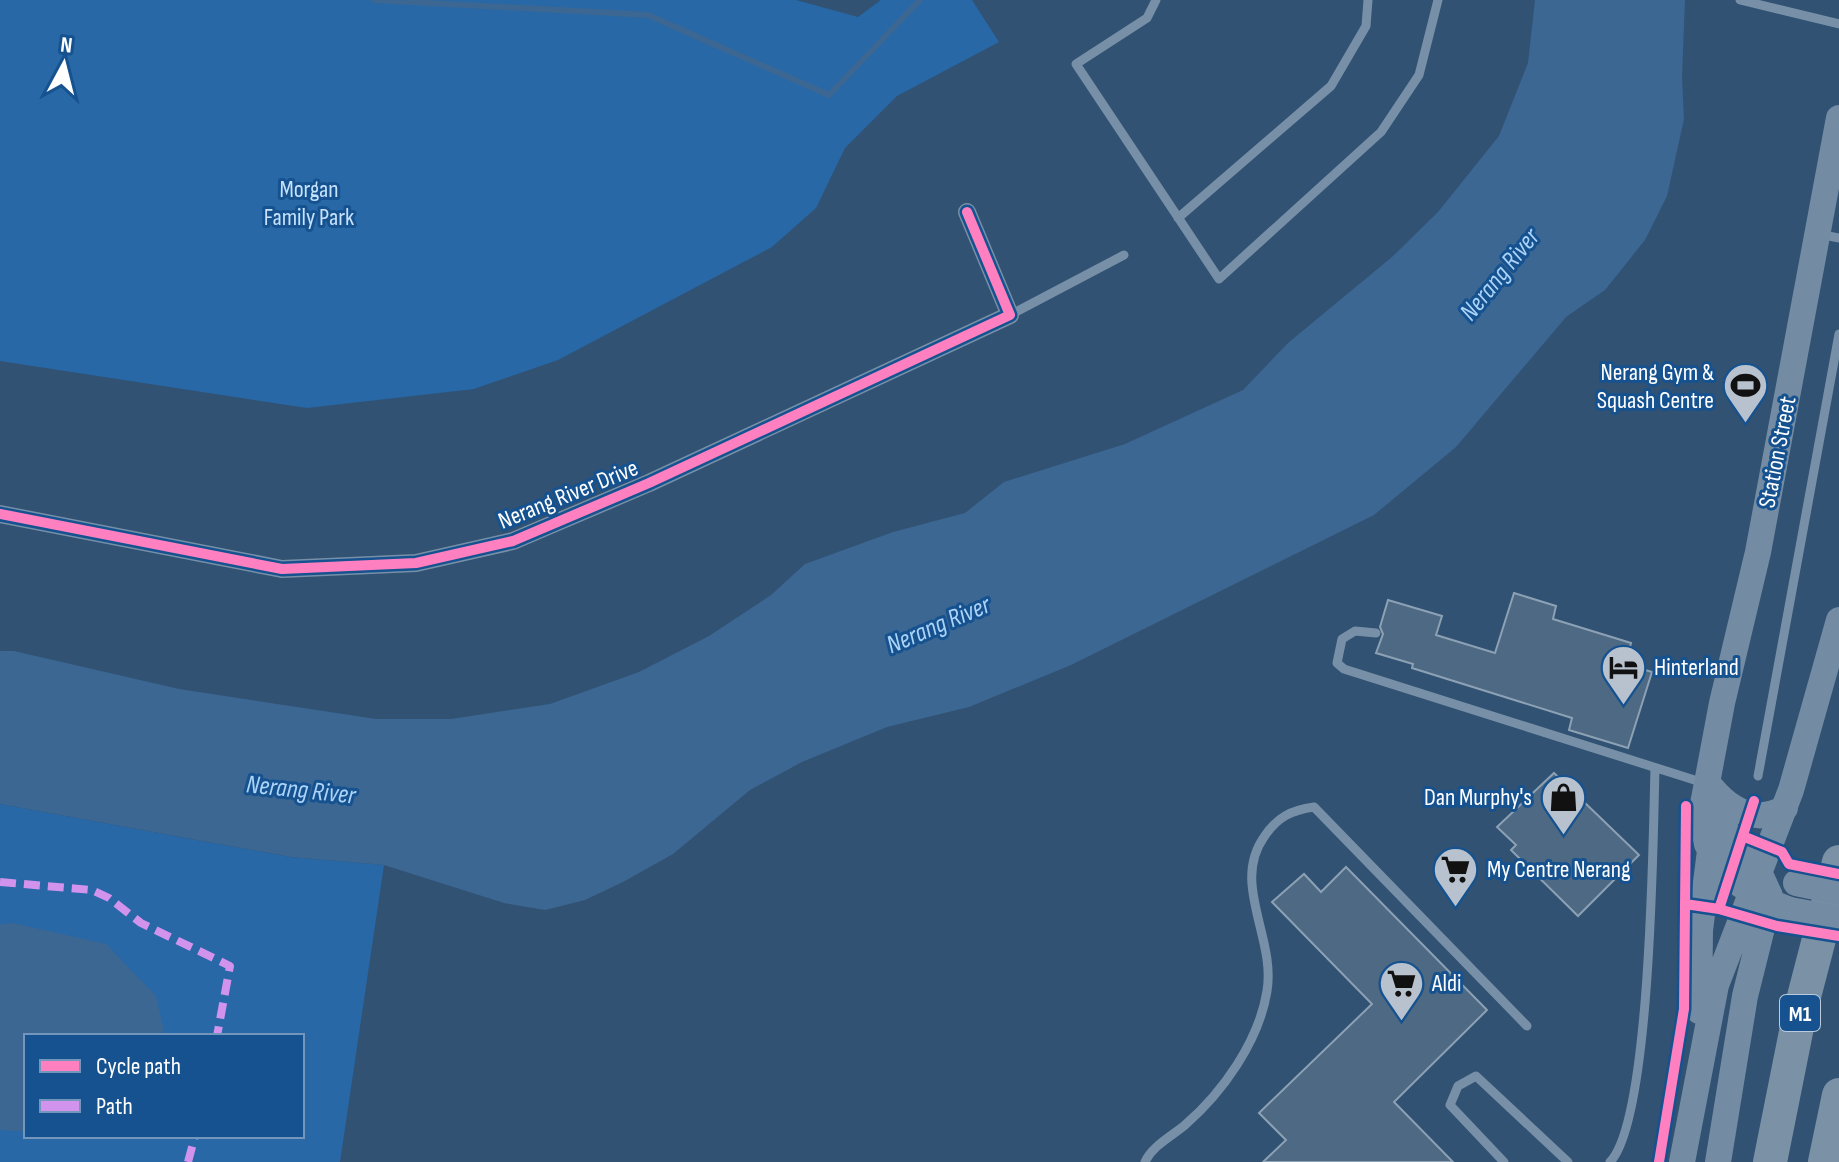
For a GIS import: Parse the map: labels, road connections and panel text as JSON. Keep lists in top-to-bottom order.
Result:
{
  "streets": {
    "highway": ["M1"],
    "main road": ["Station Street"],
    "street": ["Nerang River Drive"]
  },
  "water": ["Nerang River"],
  "parks": ["Morgan Family Park"],
  "places": {
    "sports": ["Nerang Gym & Squash Centre"],
    "hotel": ["Hinterland"],
    "shop": ["Dan Murphy's"],
    "supermarket": ["My Centre Nerang", "Aldi"]
  },
  "legend": ["Cycle path", "Path"],
  "north": "top"
}
